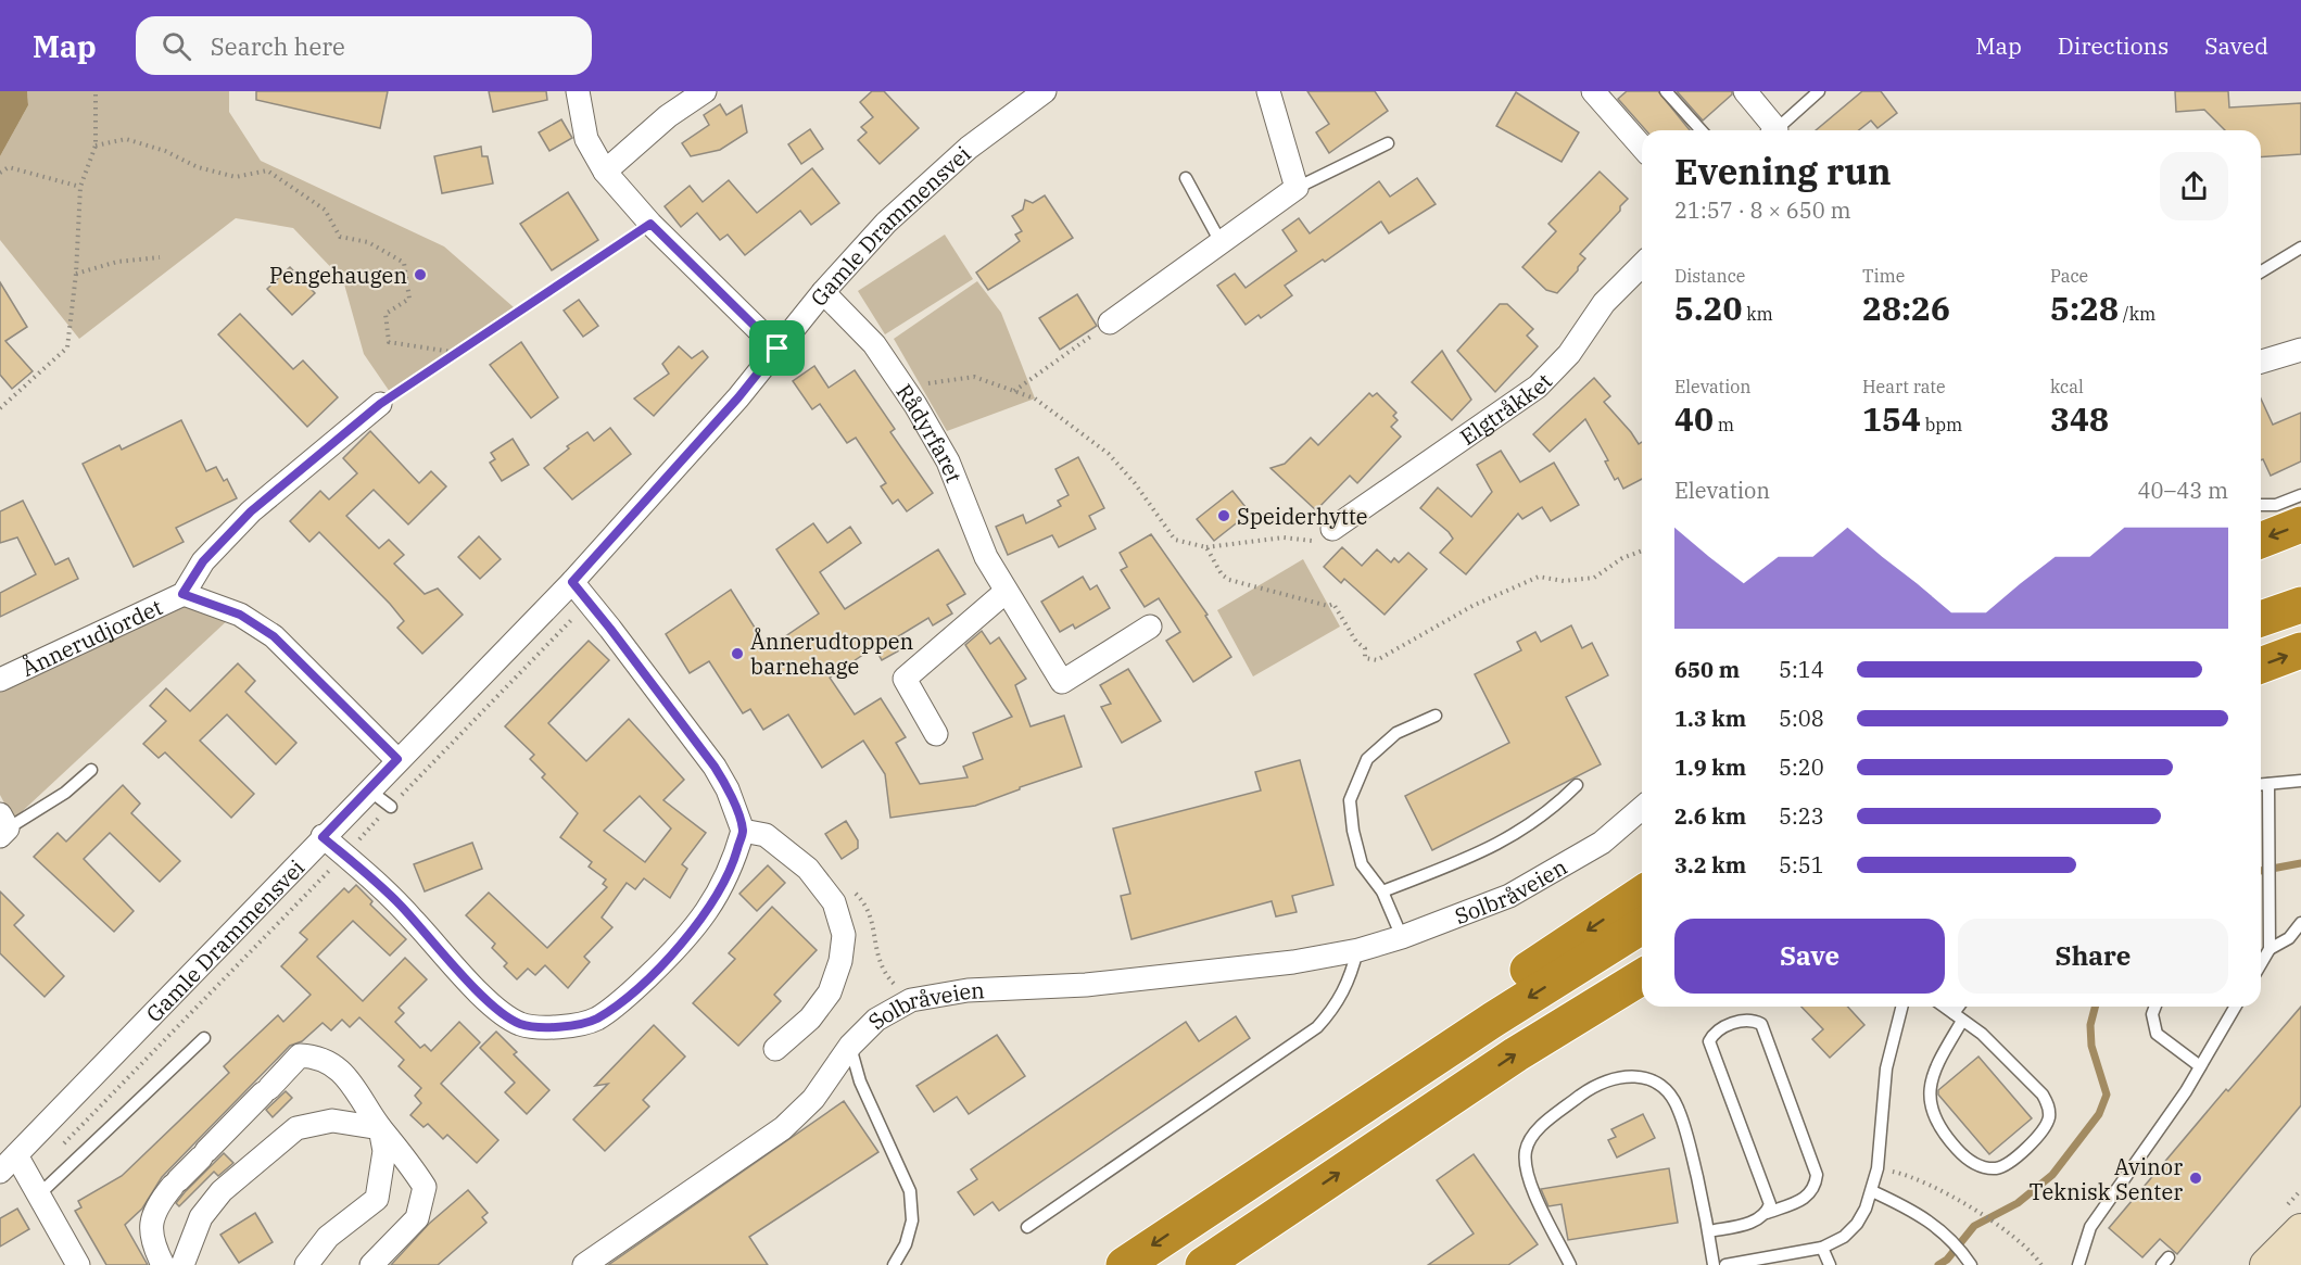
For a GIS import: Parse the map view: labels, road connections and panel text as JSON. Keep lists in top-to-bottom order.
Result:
{
  "streets": {
    "street": [
      "Gamle Drammensvei",
      "Elgtråkket",
      "Rådyrfaret",
      "Ånnerudjordet",
      "Solbråveien"
    ]
  },
  "crossings": [
    ["Gamle Drammensvei", "Rådyrfaret"],
    ["Gamle Drammensvei", "Ånnerudjordet"]
  ],
  "places": [
    "Pengehaugen",
    "Speiderhytte",
    "Ånnerudtoppen barnehage",
    "Avinor Teknisk Senter"
  ],
  "page": {
    "header": "Map",
    "search": "Search here",
    "nav": ["Map", "Directions", "Saved"],
    "heading": ["Evening run", "21:57 · 8 × 650 m"],
    "stats": [
      ["Distance", "5.20 km"],
      ["Time", "28:26"],
      ["Pace", "5:28 /km"],
      ["Elevation", "40 m"],
      ["Heart rate", "154 bpm"],
      ["kcal", "348"]
    ],
    "chart": ["Elevation", "40–43 m"],
    "list": [
      {
        "name": "650 m",
        "note": "5:14"
      },
      {
        "name": "1.3 km",
        "note": "5:08"
      },
      {
        "name": "1.9 km",
        "note": "5:20"
      },
      {
        "name": "2.6 km",
        "note": "5:23"
      },
      {
        "name": "3.2 km",
        "note": "5:51"
      }
    ],
    "buttons": ["Save", "Share"]
  }
}
